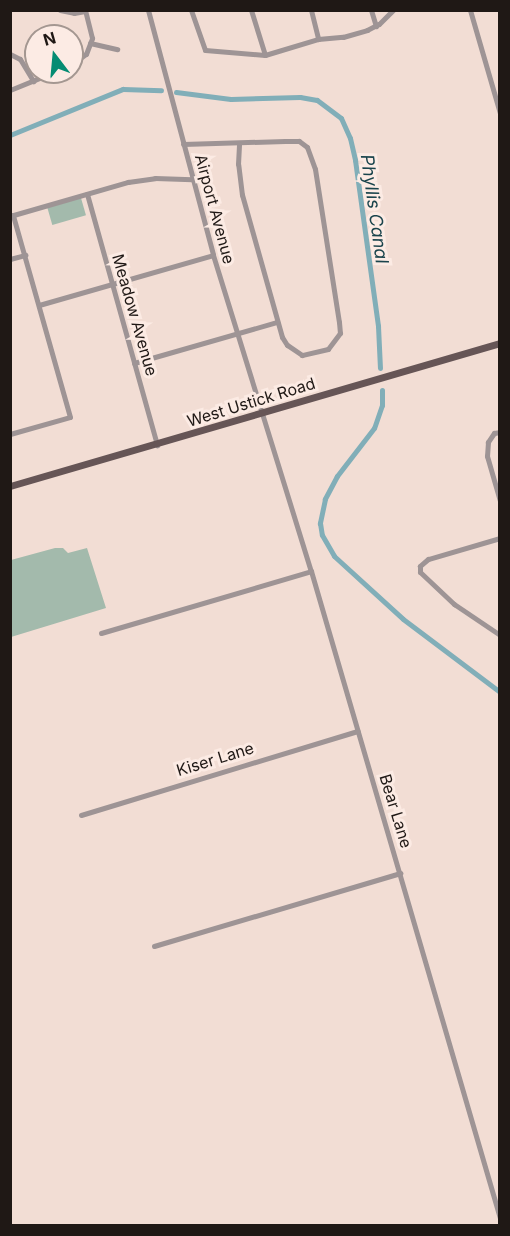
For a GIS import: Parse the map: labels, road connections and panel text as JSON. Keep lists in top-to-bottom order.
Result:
{
  "streets": {
    "main road": ["West Ustick Road"],
    "street": [
      "Airport Avenue",
      "Meadow Avenue",
      "Kiser Lane",
      "Bear Lane"
    ]
  },
  "crossings": [
    ["Airport Avenue", "West Ustick Road"],
    ["Airport Avenue", "Bear Lane"],
    ["Meadow Avenue", "West Ustick Road"],
    ["West Ustick Road", "Bear Lane"],
    ["Kiser Lane", "Bear Lane"]
  ],
  "water": ["Phyllis Canal"],
  "north": "top"
}
